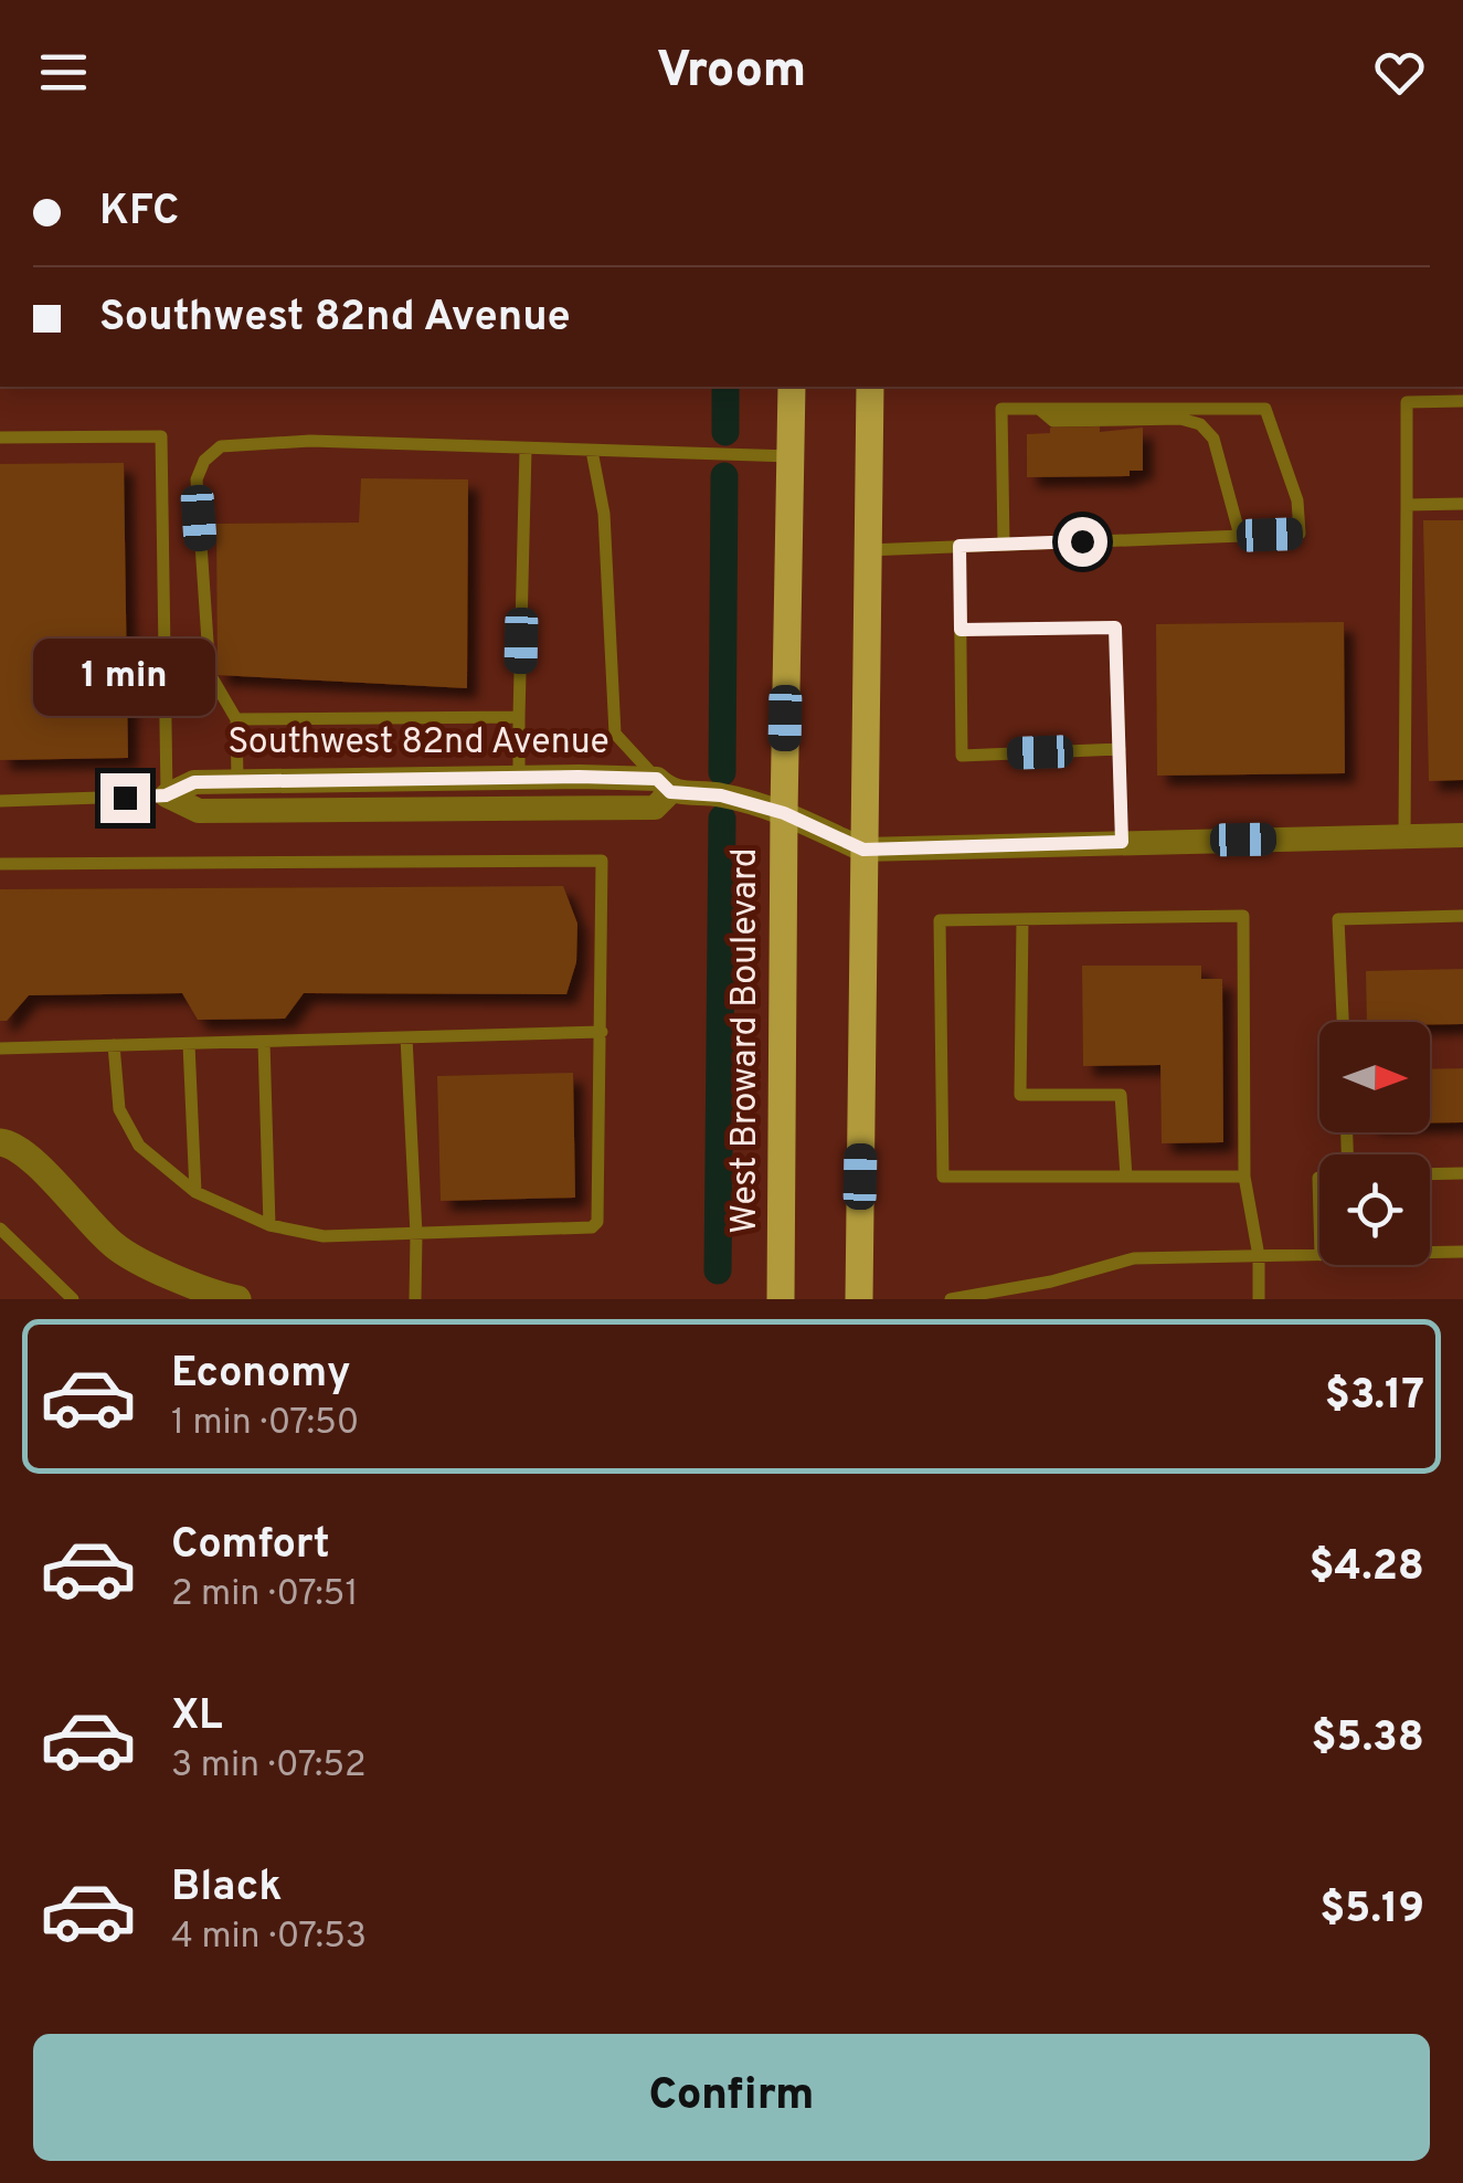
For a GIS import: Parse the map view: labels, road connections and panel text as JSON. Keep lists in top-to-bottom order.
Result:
{
  "streets": {
    "main road": ["West Broward Boulevard"],
    "street": ["Southwest 82nd Avenue"]
  },
  "crossings": [
    ["Southwest 82nd Avenue", "West Broward Boulevard"]
  ],
  "north": "right",
  "page": {
    "header": "Vroom",
    "banner": ["KFC", "Southwest 82nd Avenue"],
    "bubble": "1 min",
    "list": [
      {
        "name": "Economy",
        "note": "1 min · 07:50",
        "value": "$3.17"
      },
      {
        "name": "Comfort",
        "note": "2 min · 07:51",
        "value": "$4.28"
      },
      {
        "name": "XL",
        "note": "3 min · 07:52",
        "value": "$5.38"
      },
      {
        "name": "Black",
        "note": "4 min · 07:53",
        "value": "$5.19"
      }
    ],
    "buttons": "Confirm"
  }
}
